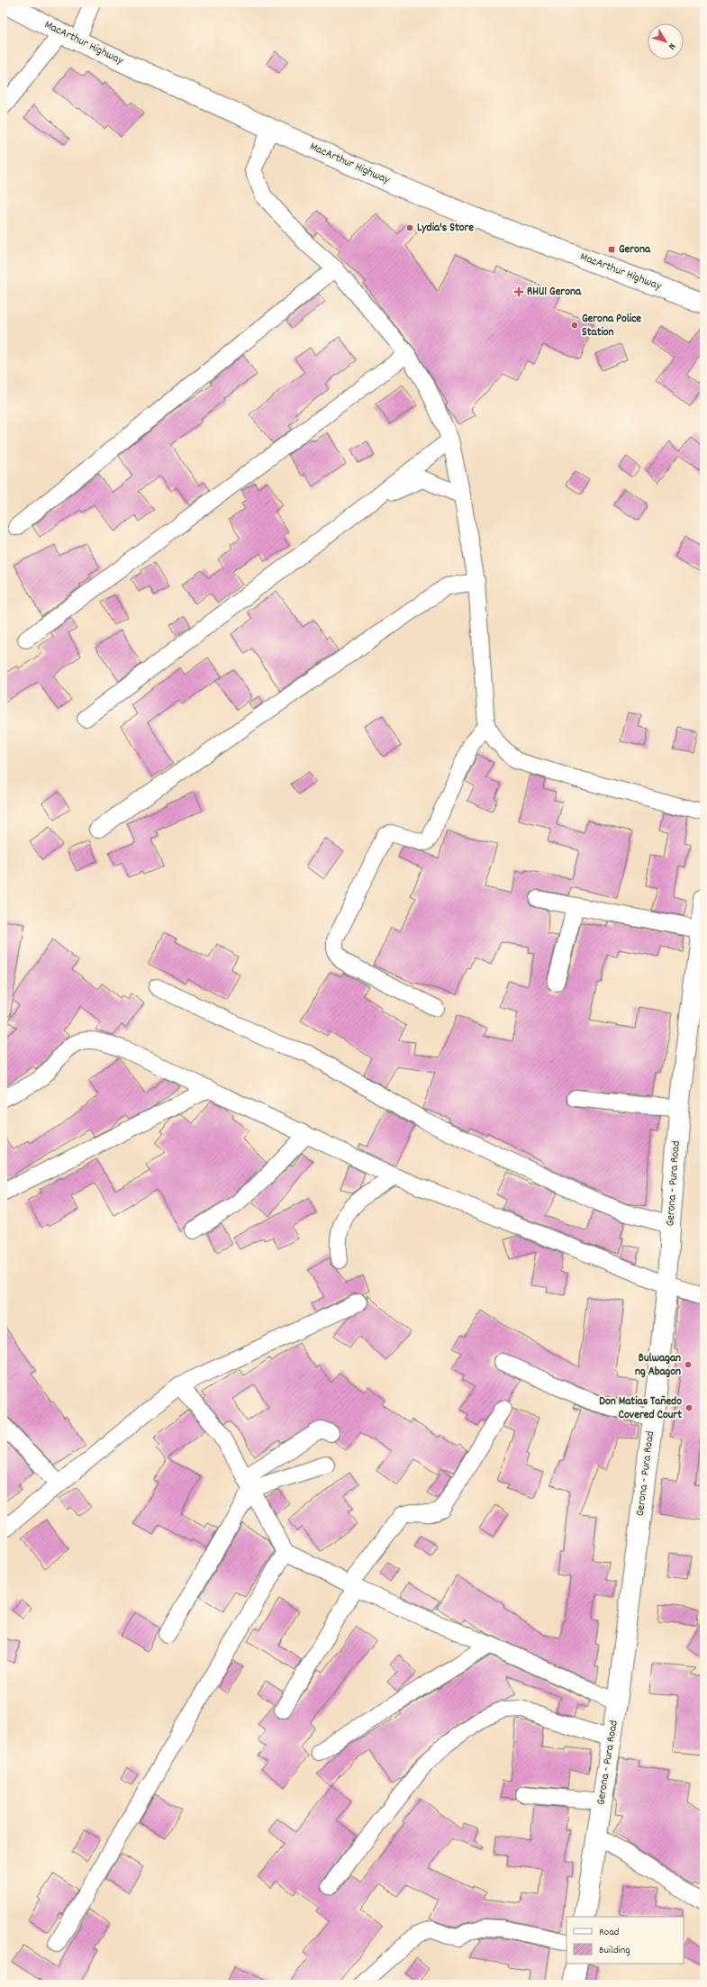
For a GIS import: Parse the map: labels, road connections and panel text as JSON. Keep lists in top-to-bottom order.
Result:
{
  "streets": {
    "main road": ["MacArthur Highway", "Gerona - Pura Road"]
  },
  "places": {
    "other": [
      "Lydia's Store",
      "Gerona Police Station",
      "Bulwagan ng Abagon",
      "Don Matias Tañedo Covered Court"
    ],
    "transit": ["Gerona"],
    "health": ["RHU1 Gerona"]
  },
  "legend": ["Road", "Building"],
  "north": "bottom right"
}
